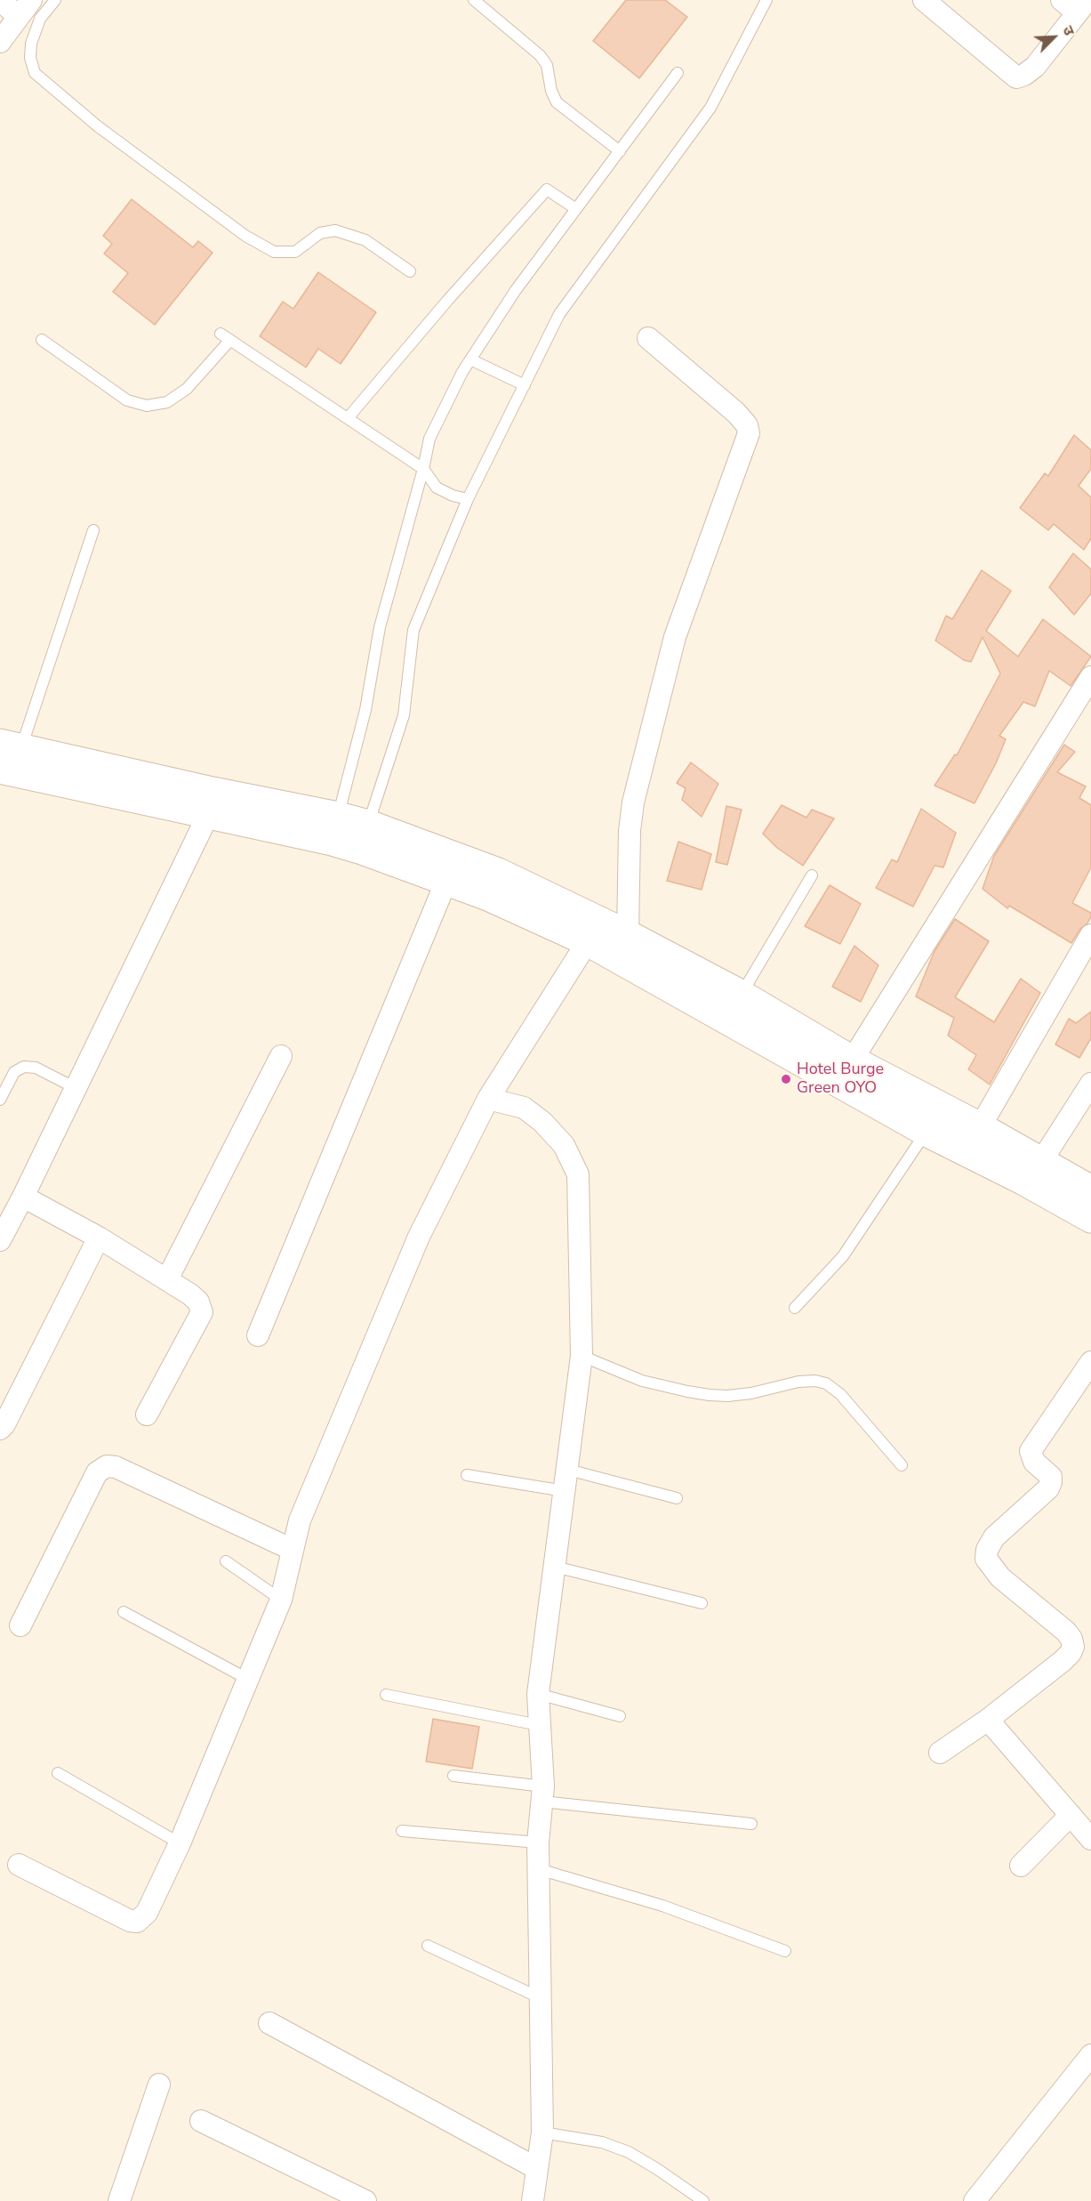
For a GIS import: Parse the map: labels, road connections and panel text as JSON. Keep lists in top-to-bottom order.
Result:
{
  "places": ["Hotel Burge Green OYO"],
  "north": "top right"
}
